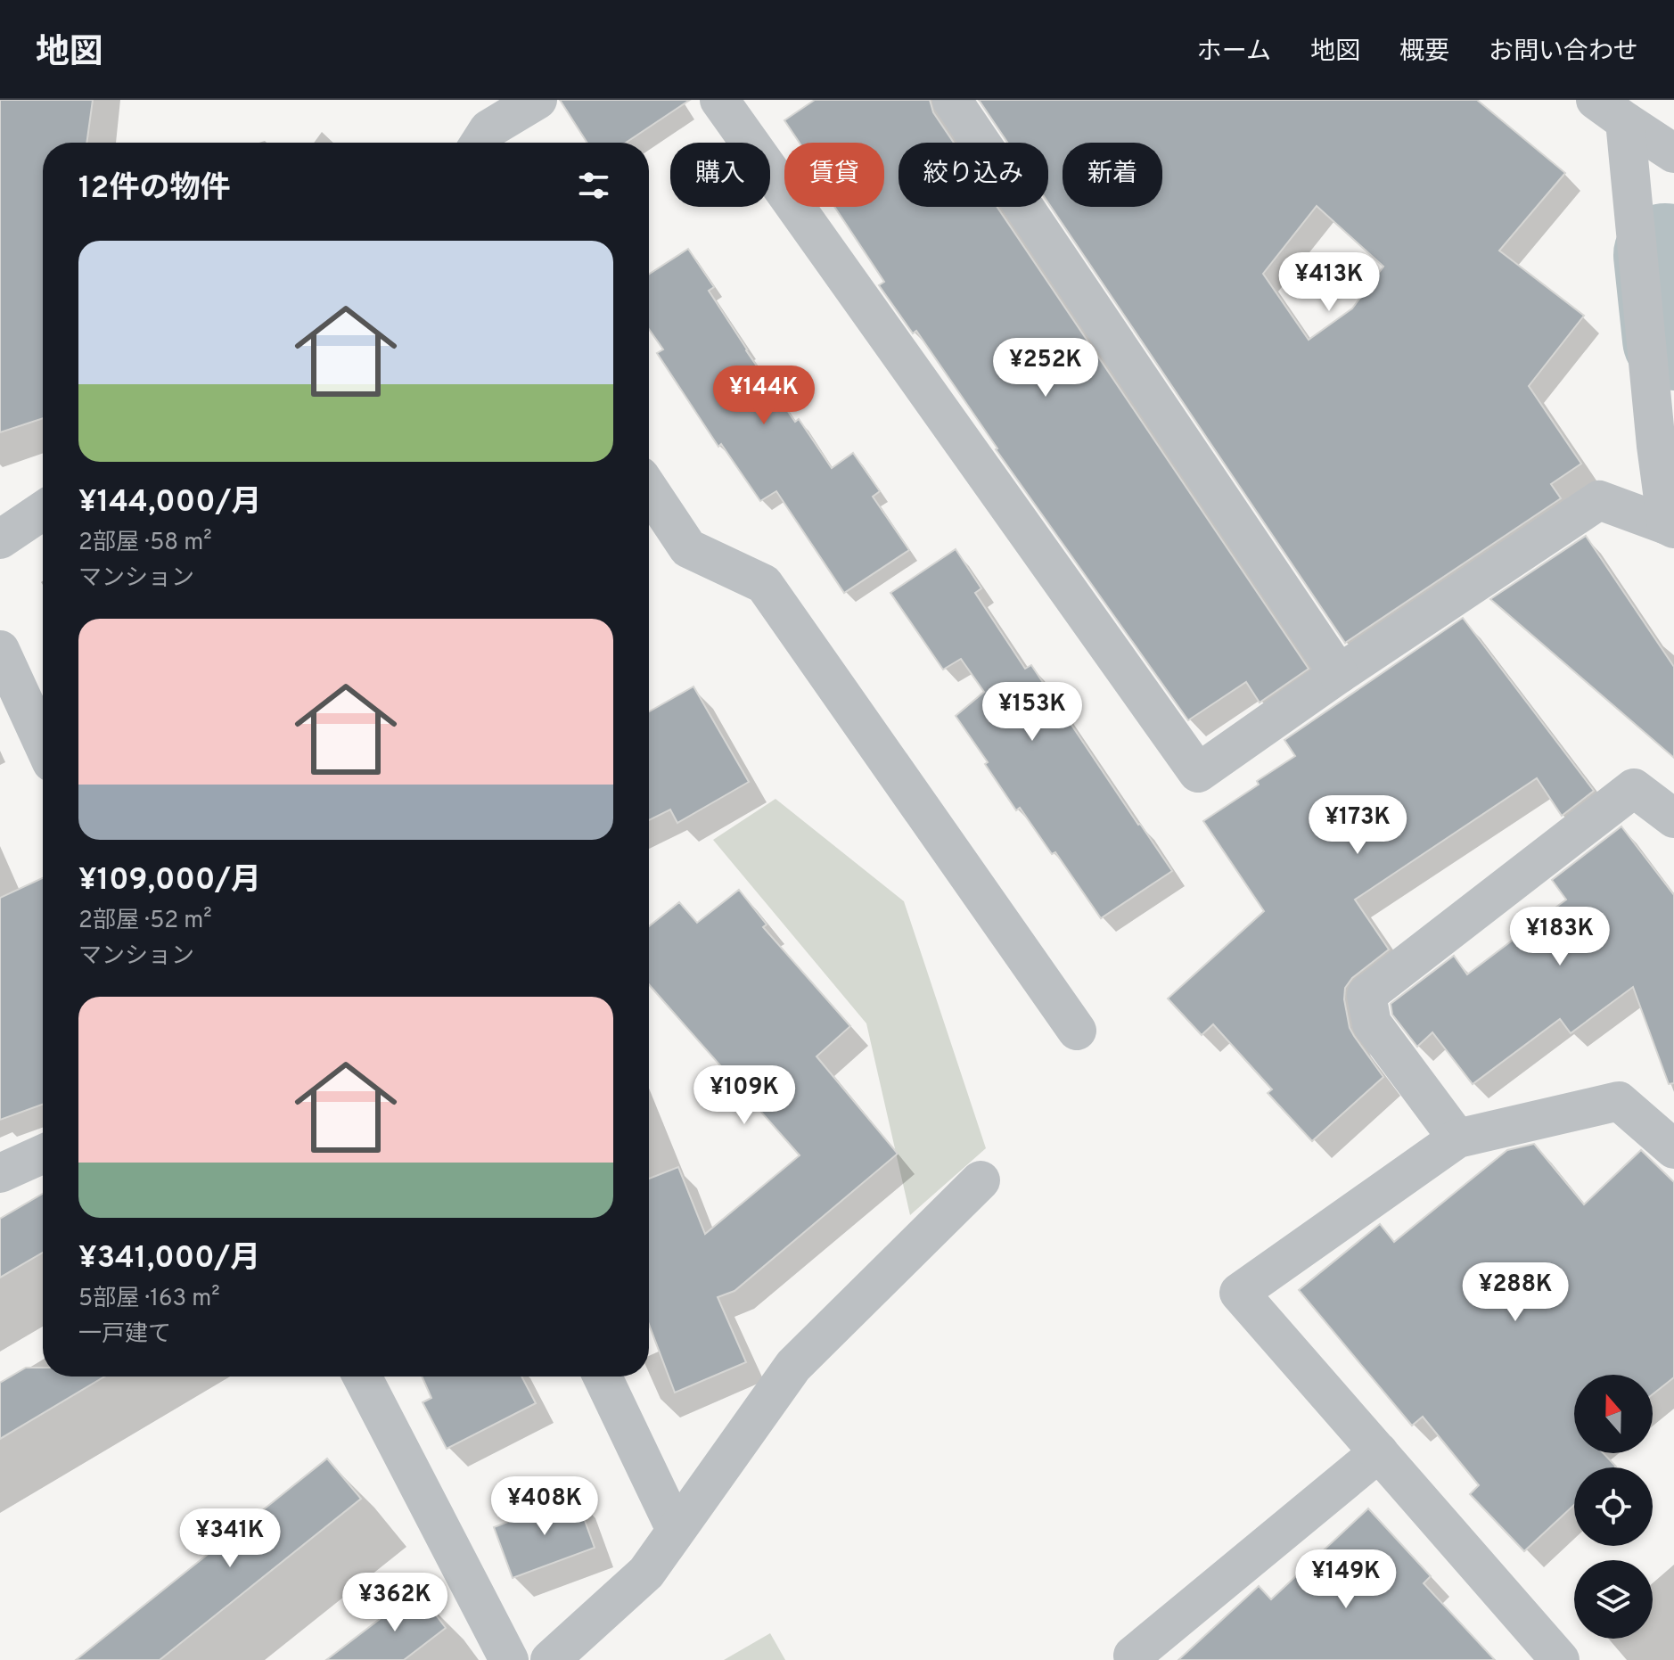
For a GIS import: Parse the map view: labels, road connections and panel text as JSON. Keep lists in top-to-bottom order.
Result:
{
  "north": "top",
  "page": {
    "header": "地図",
    "nav": [
      "ホーム",
      "地図",
      "概要",
      "お問い合わせ"
    ],
    "chip": [
      "購入",
      "賃貸",
      "絞り込み",
      "新着"
    ],
    "heading": "12件の物件",
    "list": [
      {
        "name": "¥144,000/月",
        "note": "2部屋 · 58 m² · マンション"
      },
      {
        "name": "¥109,000/月",
        "note": "2部屋 · 52 m² · マンション"
      },
      {
        "name": "¥341,000/月",
        "note": "5部屋 · 163 m² · 一戸建て"
      }
    ],
    "price": [
      "¥413K",
      "¥252K",
      "¥144K",
      "¥153K",
      "¥173K",
      "¥183K",
      "¥109K",
      "¥288K",
      "¥408K",
      "¥341K",
      "¥149K",
      "¥362K"
    ]
  }
}
